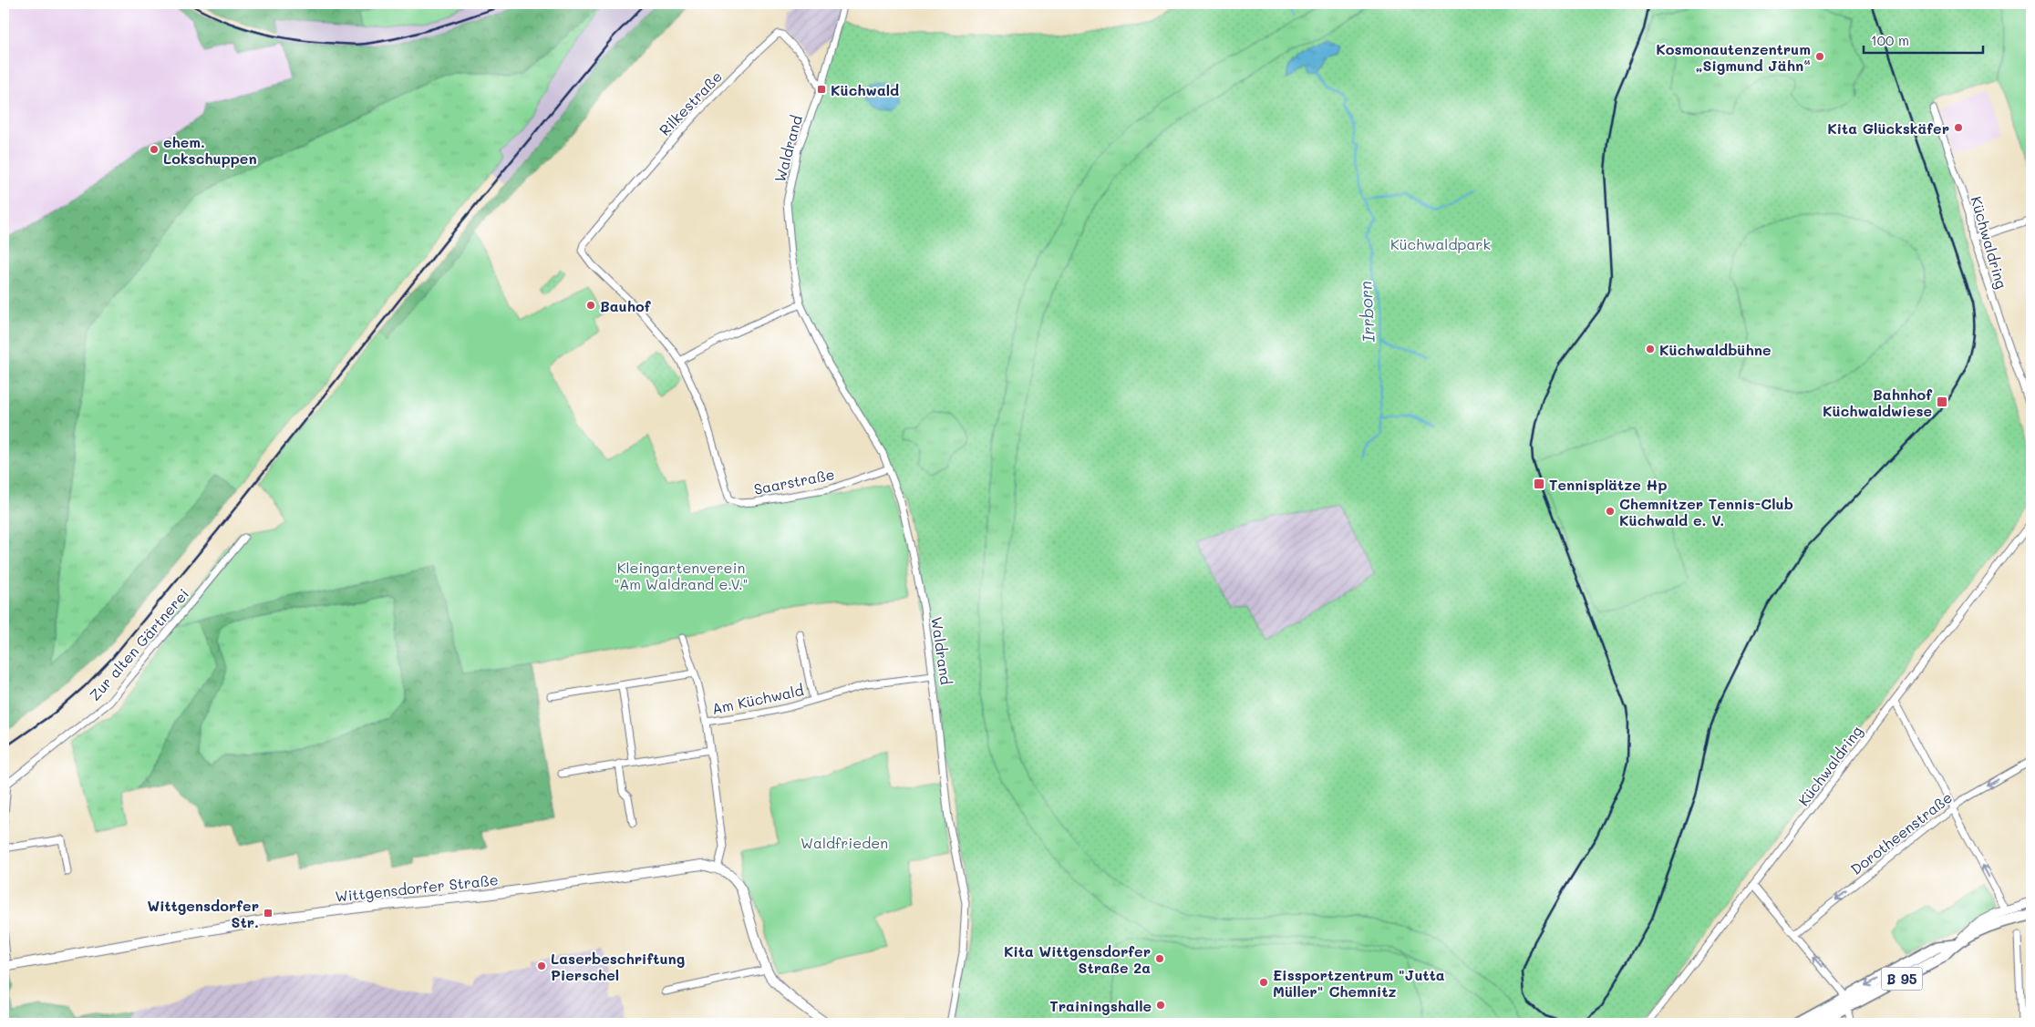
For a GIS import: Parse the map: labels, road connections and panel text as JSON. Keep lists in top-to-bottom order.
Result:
{
  "streets": {
    "main road": ["B 95"],
    "street": [
      "Rilkestraße",
      "Waldrand",
      "Küchwaldring",
      "Saarstraße",
      "Zur alten Gärtnerei",
      "Am Küchwald",
      "Dorotheenstraße",
      "Wittgensdorfer Straße"
    ]
  },
  "crossings": [
    ["Rilkestraße", "Waldrand"],
    ["Rilkestraße", "Saarstraße"],
    ["Waldrand", "Saarstraße"],
    ["Waldrand", "Am Küchwald"],
    ["Am Küchwald", "Wittgensdorfer Straße"]
  ],
  "one_way": ["Dorotheenstraße"],
  "water": ["Irrborn"],
  "parks": ["Küchwaldpark", "Kleingartenverein \"Am Waldrand e.V.\"", "Waldfrieden"],
  "places": {
    "other": [
      "Kosmonautenzentrum „Sigmund Jähn“",
      "Kita Glückskäfer",
      "ehem. Lokschuppen",
      "Bauhof",
      "Küchwaldbühne",
      "Chemnitzer Tennis-Club Küchwald e. V.",
      "Kita Wittgensdorfer Straße 2a",
      "Laserbeschriftung Pierschel",
      "Eissportzentrum \"Jutta Müller\" Chemnitz",
      "Trainingshalle"
    ],
    "transit": [
      "Küchwald",
      "Bahnhof Küchwaldwiese",
      "Tennisplätze Hp",
      "Wittgensdorfer Str."
    ]
  },
  "scale_bar": "100 m"
}
